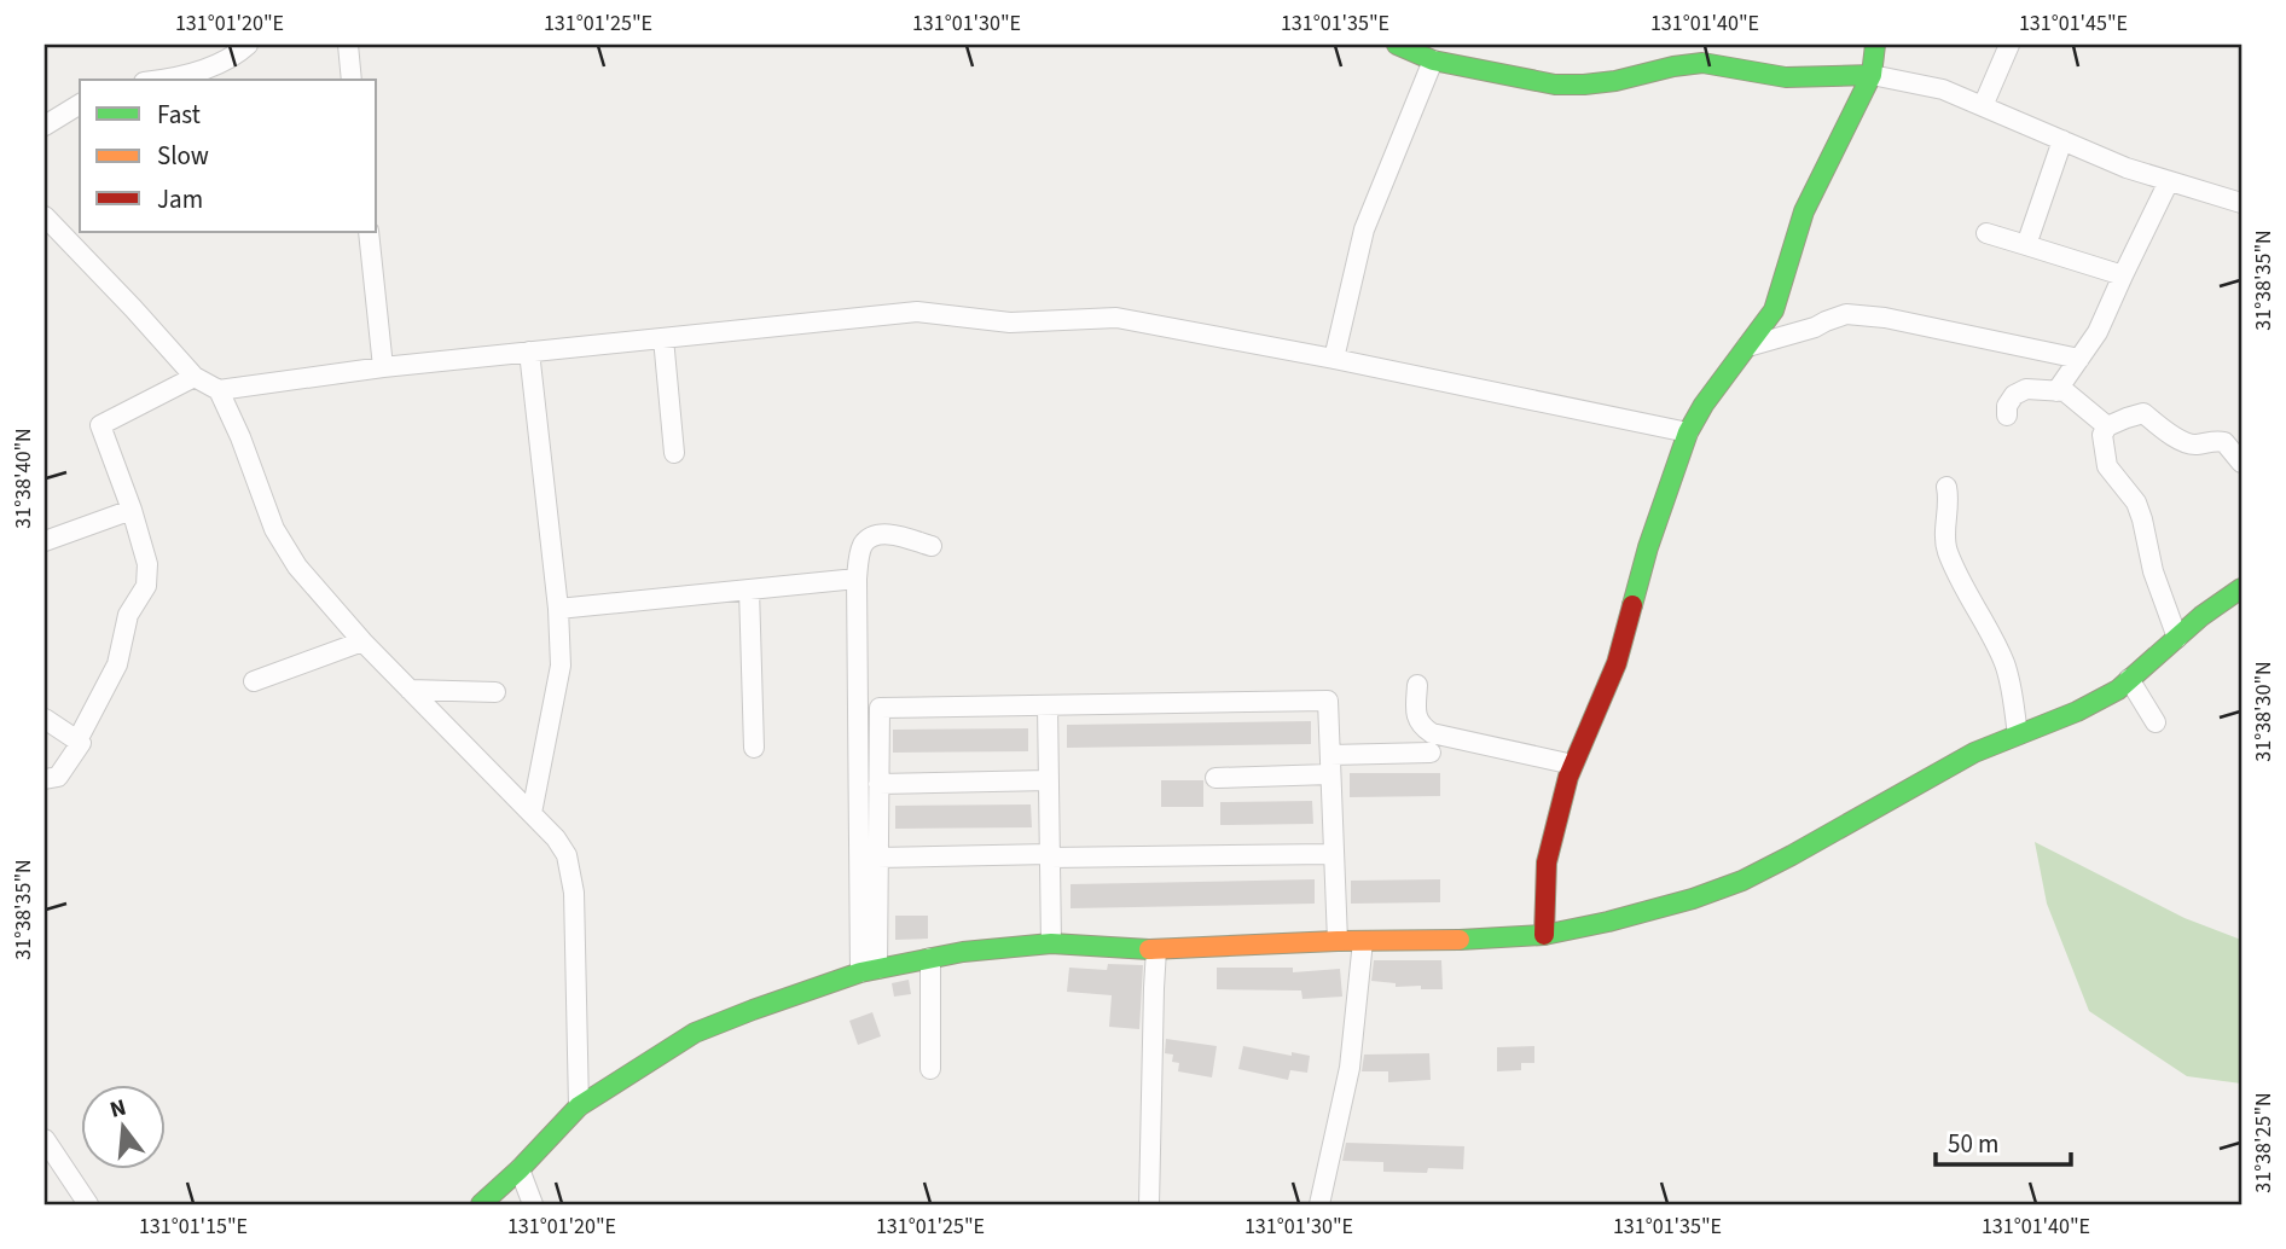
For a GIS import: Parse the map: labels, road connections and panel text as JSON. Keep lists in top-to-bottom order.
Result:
{
  "legend": ["Fast", "Slow", "Jam"],
  "scale_bar": "50 m",
  "north": "top",
  "coordinates": [
    "131°01'20\"E",
    "131°01'25\"E",
    "131°01'30\"E",
    "131°01'35\"E",
    "131°01'40\"E",
    "131°01'45\"E",
    "31°38'35\"N",
    "31°38'40\"N",
    "31°38'30\"N",
    "31°38'25\"N",
    "131°01'15\"E"
  ]
}
